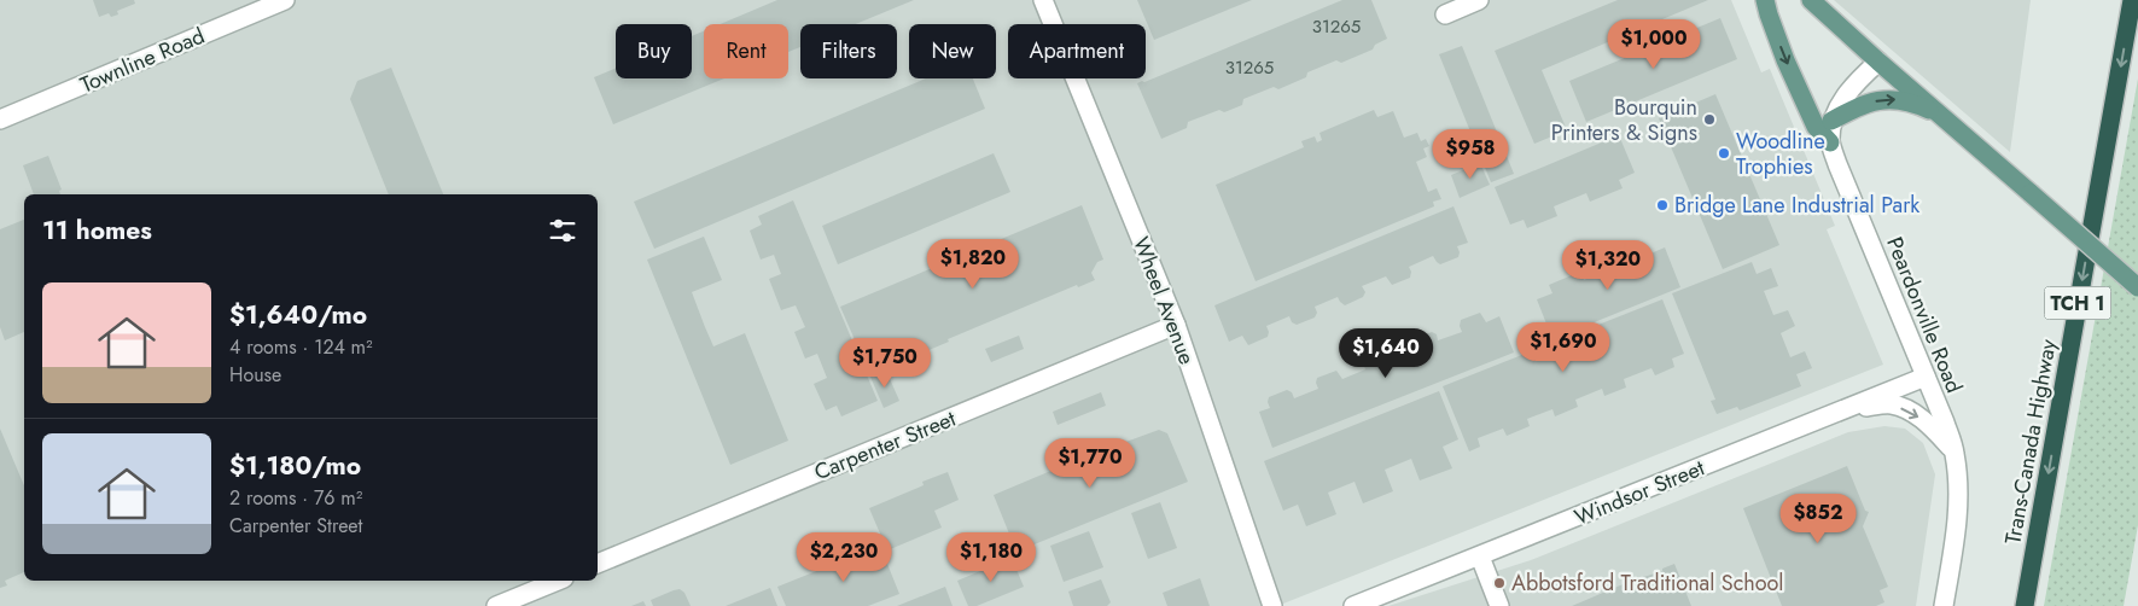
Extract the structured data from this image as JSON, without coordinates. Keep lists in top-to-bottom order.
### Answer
{
  "streets": {
    "highway": ["TCH 1", "Trans-Canada Highway"],
    "street": [
      "Townline Road",
      "Wheel Avenue",
      "Peardonville Road",
      "Carpenter Street",
      "Windsor Street"
    ]
  },
  "crossings": [
    ["Wheel Avenue", "Carpenter Street"],
    ["Peardonville Road", "Windsor Street"]
  ],
  "one_way": ["Trans-Canada Highway"],
  "places": [
    "Bourquin Printers & Signs",
    "Woodline Trophies",
    "Bridge Lane Industrial Park",
    "Abbotsford Traditional School"
  ],
  "house_numbers": ["31265", "31265"],
  "page": {
    "price": [
      "$1,000",
      "$958",
      "$1,820",
      "$1,320",
      "$1,690",
      "$1,640",
      "$1,750",
      "$1,770",
      "$852",
      "$2,230",
      "$1,180"
    ],
    "chip": [
      "Buy",
      "Rent",
      "Filters",
      "New",
      "Apartment"
    ],
    "heading": "11 homes",
    "list": [
      {
        "name": "$1,640/mo",
        "note": "4 rooms · 124 m² · House"
      },
      {
        "name": "$1,180/mo",
        "note": "2 rooms · 76 m² · Carpenter Street"
      }
    ]
  }
}
